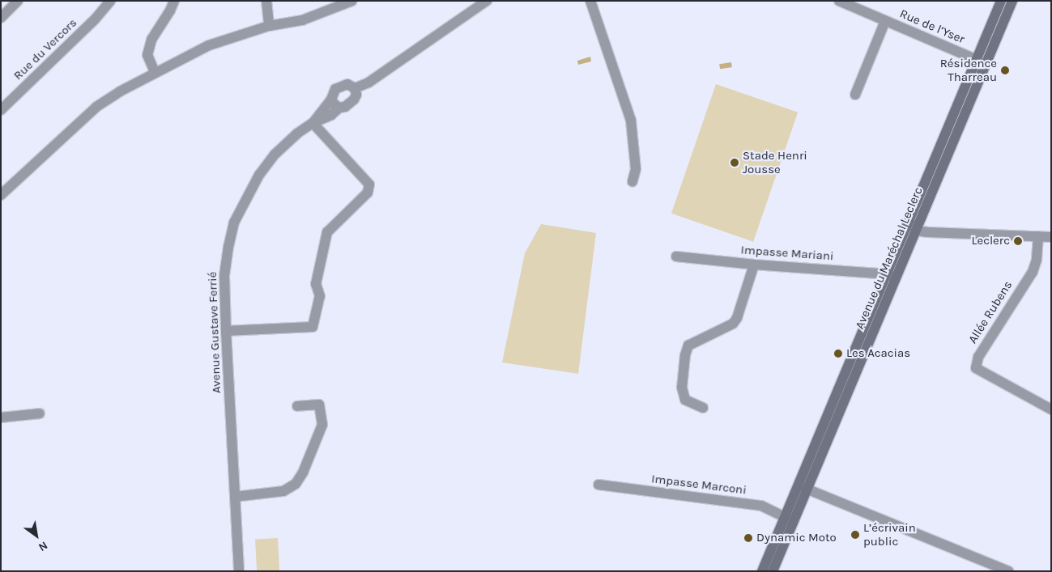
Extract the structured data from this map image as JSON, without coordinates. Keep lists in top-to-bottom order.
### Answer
{
  "streets": {
    "main road": ["Avenue du Maréchal Leclerc"],
    "street": [
      "Rue de l’Yser",
      "Rue du Vercors",
      "Impasse Mariani",
      "Allée Rubens",
      "Avenue Gustave Ferrié",
      "Impasse Marconi"
    ]
  },
  "crossings": [
    ["Rue de l’Yser", "Avenue du Maréchal Leclerc"],
    ["Impasse Mariani", "Avenue du Maréchal Leclerc"],
    ["Avenue du Maréchal Leclerc", "Impasse Marconi"]
  ],
  "places": [
    "Résidence Tharreau",
    "Stade Henri Jousse",
    "Leclerc",
    "Les Acacias",
    "L’écrivain public",
    "Dynamic Moto"
  ],
  "north": "bottom right"
}
